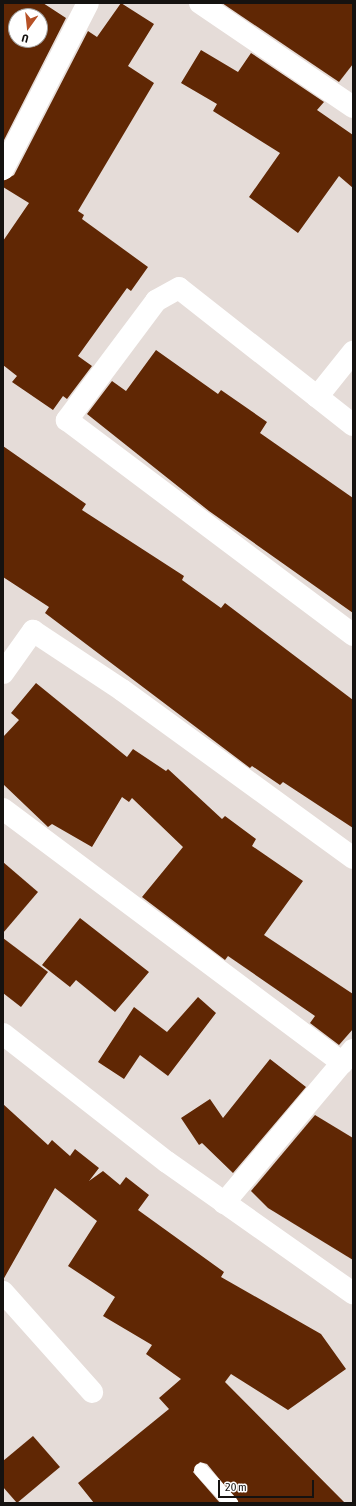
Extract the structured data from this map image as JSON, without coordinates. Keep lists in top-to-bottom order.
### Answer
{
  "scale_bar": "20 m",
  "north": "bottom"
}
